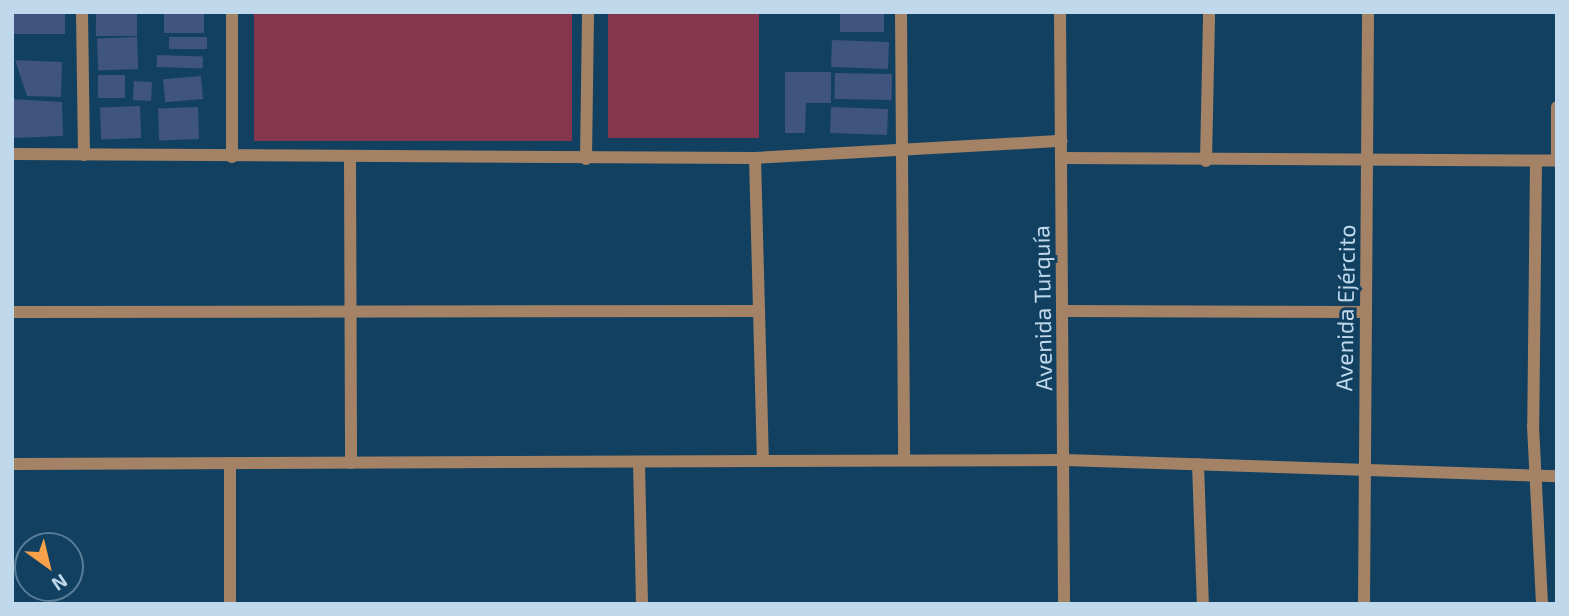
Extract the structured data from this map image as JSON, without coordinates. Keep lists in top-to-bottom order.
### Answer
{
  "streets": {
    "street": ["Avenida Turquía", "Avenida Ejército"]
  },
  "north": "bottom right"
}
